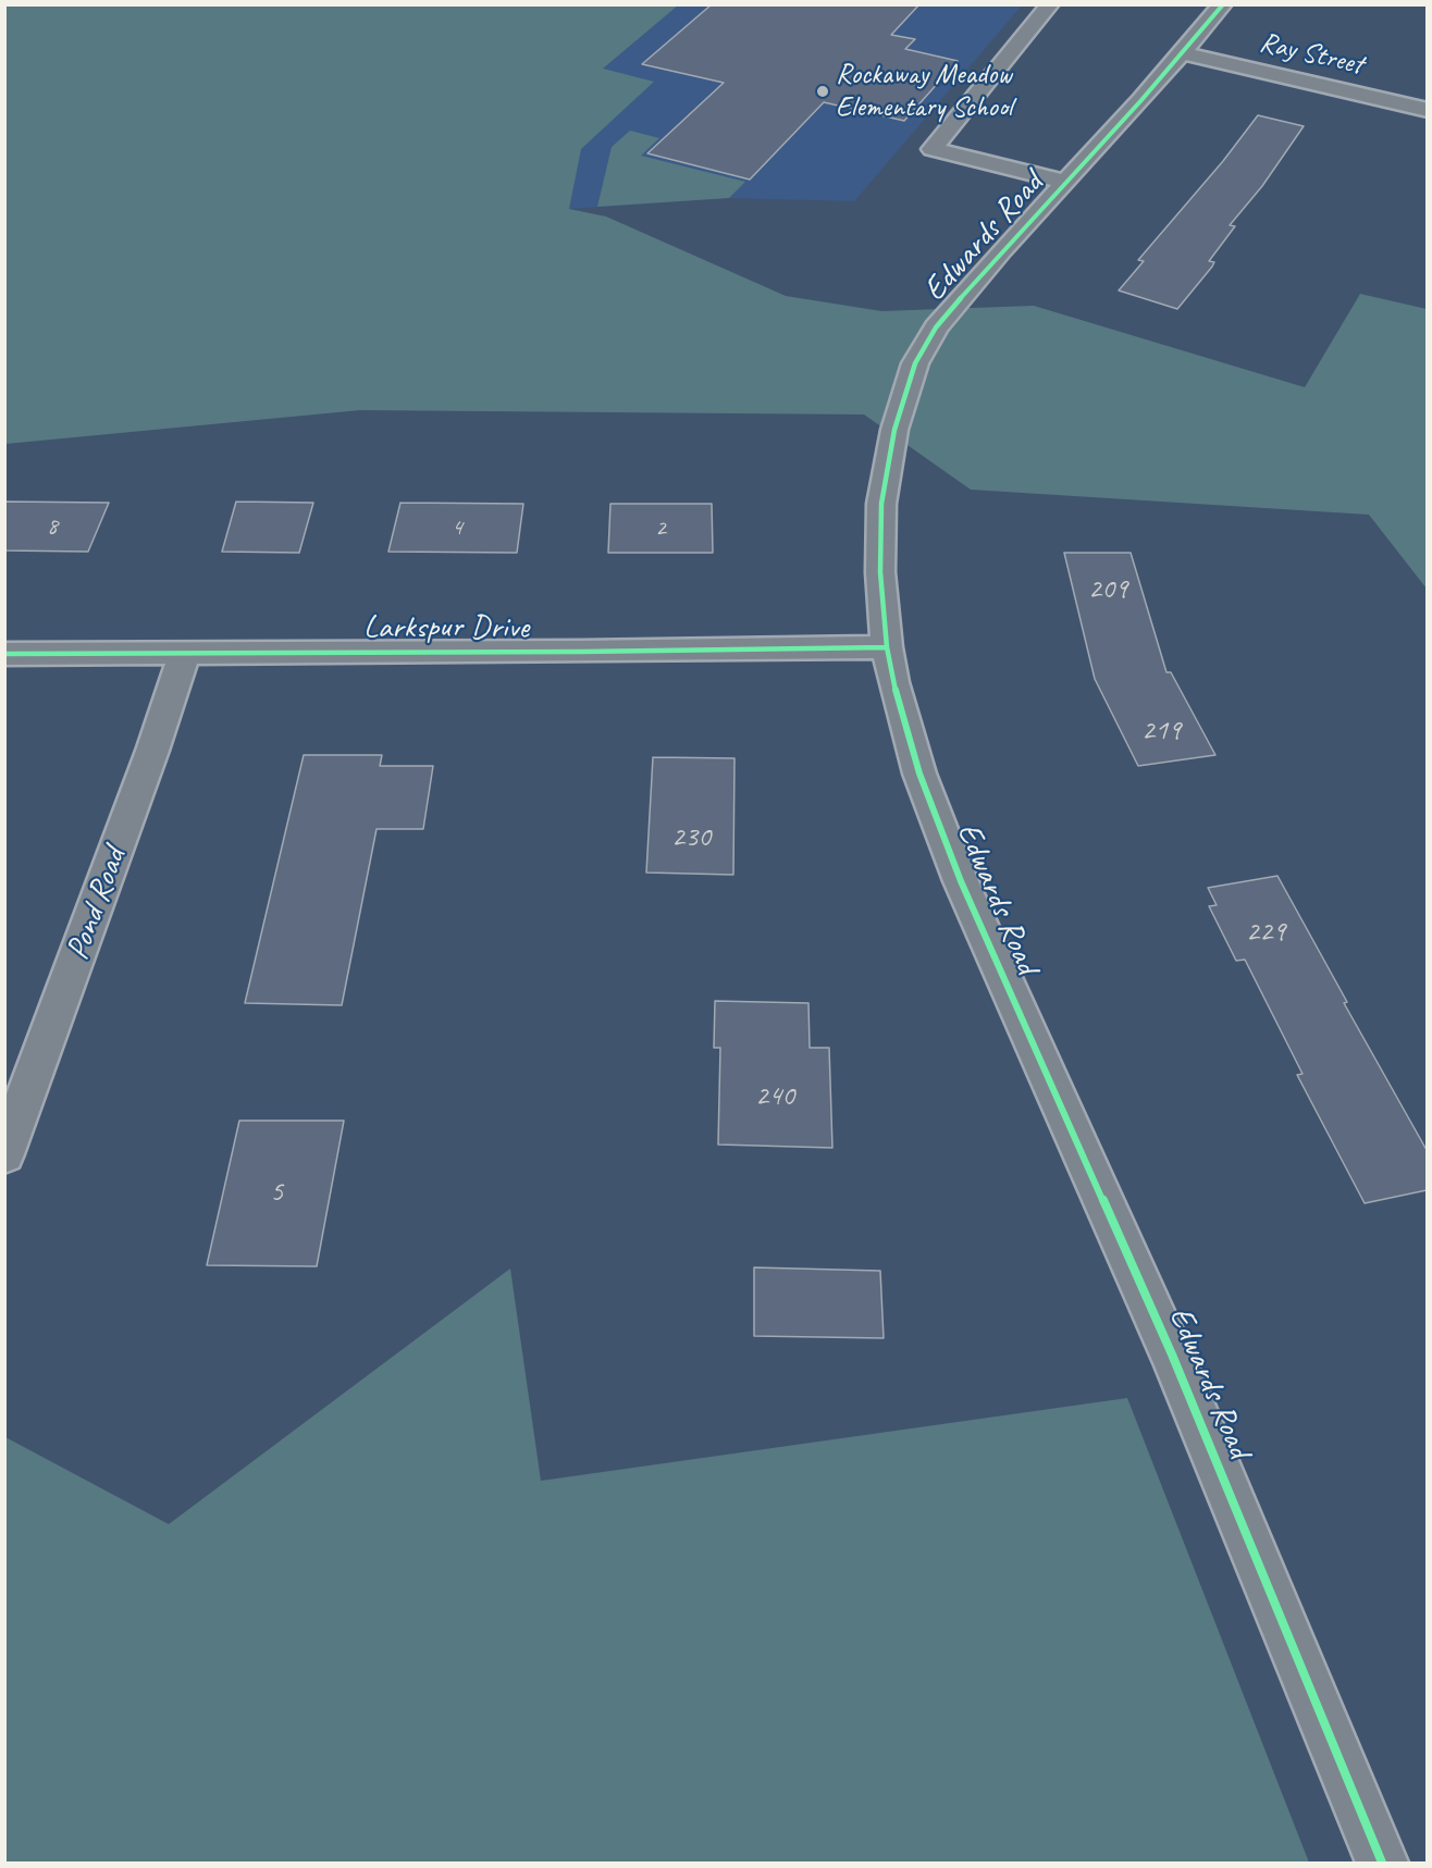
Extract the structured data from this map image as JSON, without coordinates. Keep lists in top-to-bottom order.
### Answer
{
  "streets": {
    "street": [
      "Ray Street",
      "Edwards Road",
      "Larkspur Drive",
      "Pond Road"
    ]
  },
  "crossings": [
    ["Ray Street", "Edwards Road"],
    ["Edwards Road", "Larkspur Drive"],
    ["Larkspur Drive", "Pond Road"]
  ],
  "places": ["Rockaway Meadow Elementary School"],
  "house_numbers": [
    "8",
    "4",
    "2",
    "209",
    "219",
    "230",
    "229",
    "240",
    "5"
  ]
}
